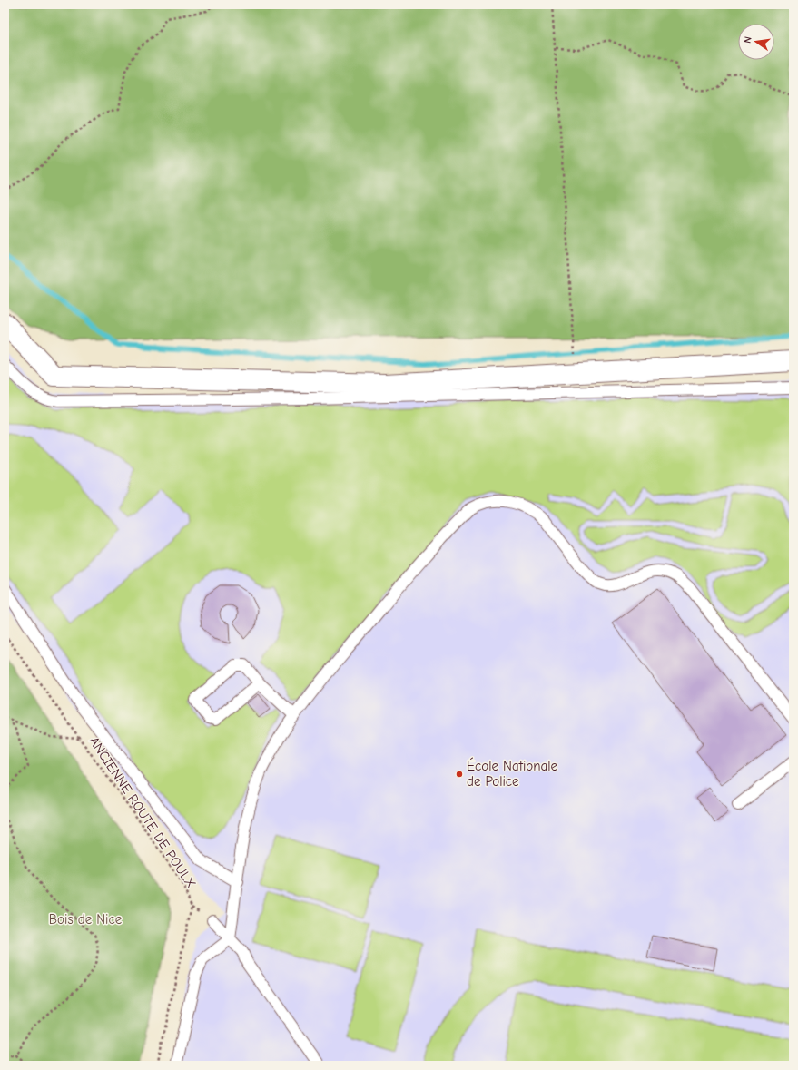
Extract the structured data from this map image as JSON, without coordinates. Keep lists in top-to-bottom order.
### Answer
{
  "streets": {
    "path": ["ANCIENNE ROUTE DE POULX"]
  },
  "parks": ["Bois de Nice"],
  "places": ["École Nationale de Police"],
  "north": "left"
}
